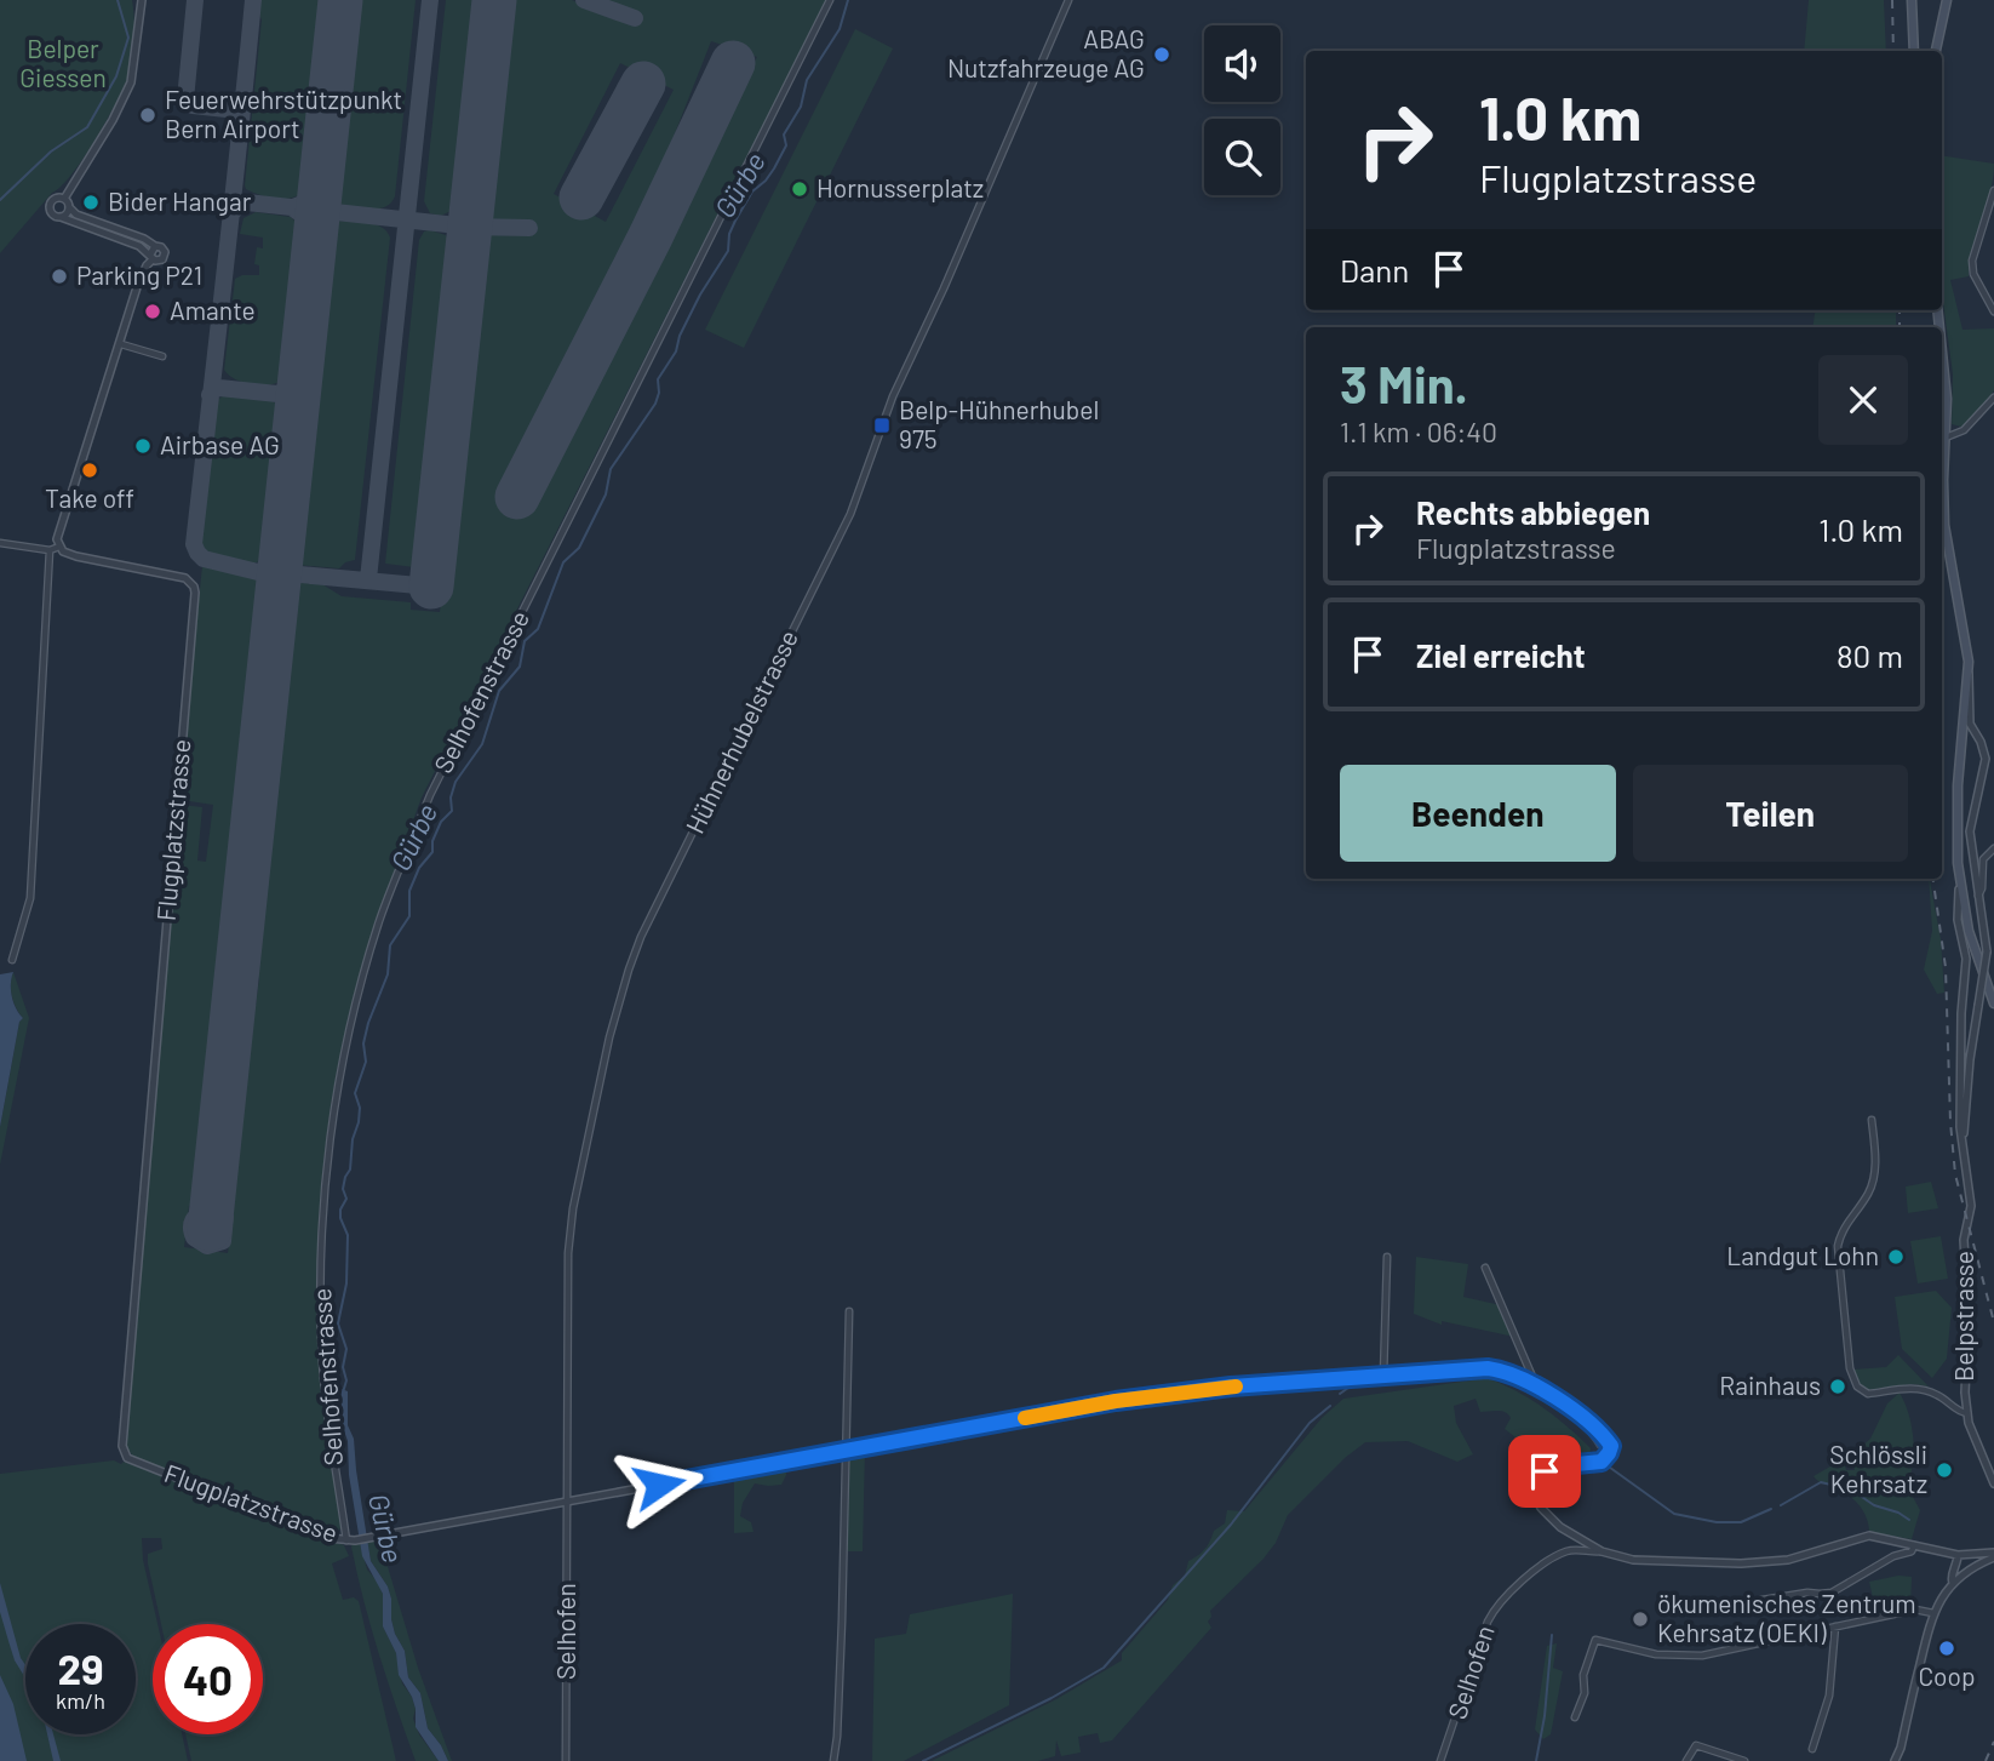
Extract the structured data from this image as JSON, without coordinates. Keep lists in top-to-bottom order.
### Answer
{
  "streets": {
    "street": [
      "Selhofenstrasse",
      "Hühnerhubelstrasse",
      "Flugplatzstrasse",
      "Belpstrasse",
      "Selhofen"
    ]
  },
  "crossings": [
    ["Selhofenstrasse", "Flugplatzstrasse"],
    ["Hühnerhubelstrasse", "Flugplatzstrasse"],
    ["Hühnerhubelstrasse", "Selhofen"],
    ["Flugplatzstrasse", "Selhofen"]
  ],
  "water": ["Gürbe"],
  "parks": ["Belper Giessen"],
  "places": {
    "other": [
      "ABAG Nutzfahrzeuge AG",
      "Feuerwehrstützpunkt Bern Airport",
      "Hornusserplatz",
      "Bider Hangar",
      "Parking P21",
      "Amante",
      "Airbase AG",
      "Take off",
      "Landgut Lohn",
      "Rainhaus",
      "Schlössli Kehrsatz",
      "ökumenisches Zentrum Kehrsatz (OEKI)",
      "Coop"
    ],
    "transit": ["Belp-Hühnerhubel 975"]
  },
  "page": {
    "turn": ["1.0 km", "Flugplatzstrasse"],
    "then": "Dann",
    "heading": ["3 Min.", "1.1 km · 06:40"],
    "list": [
      {
        "name": "Rechts abbiegen",
        "note": "Flugplatzstrasse",
        "value": "1.0 km"
      },
      {
        "name": "Ziel erreicht",
        "value": "80 m"
      }
    ],
    "buttons": ["Beenden", "Teilen"],
    "speed": "29 km/h",
    "limit": "40"
  }
}
